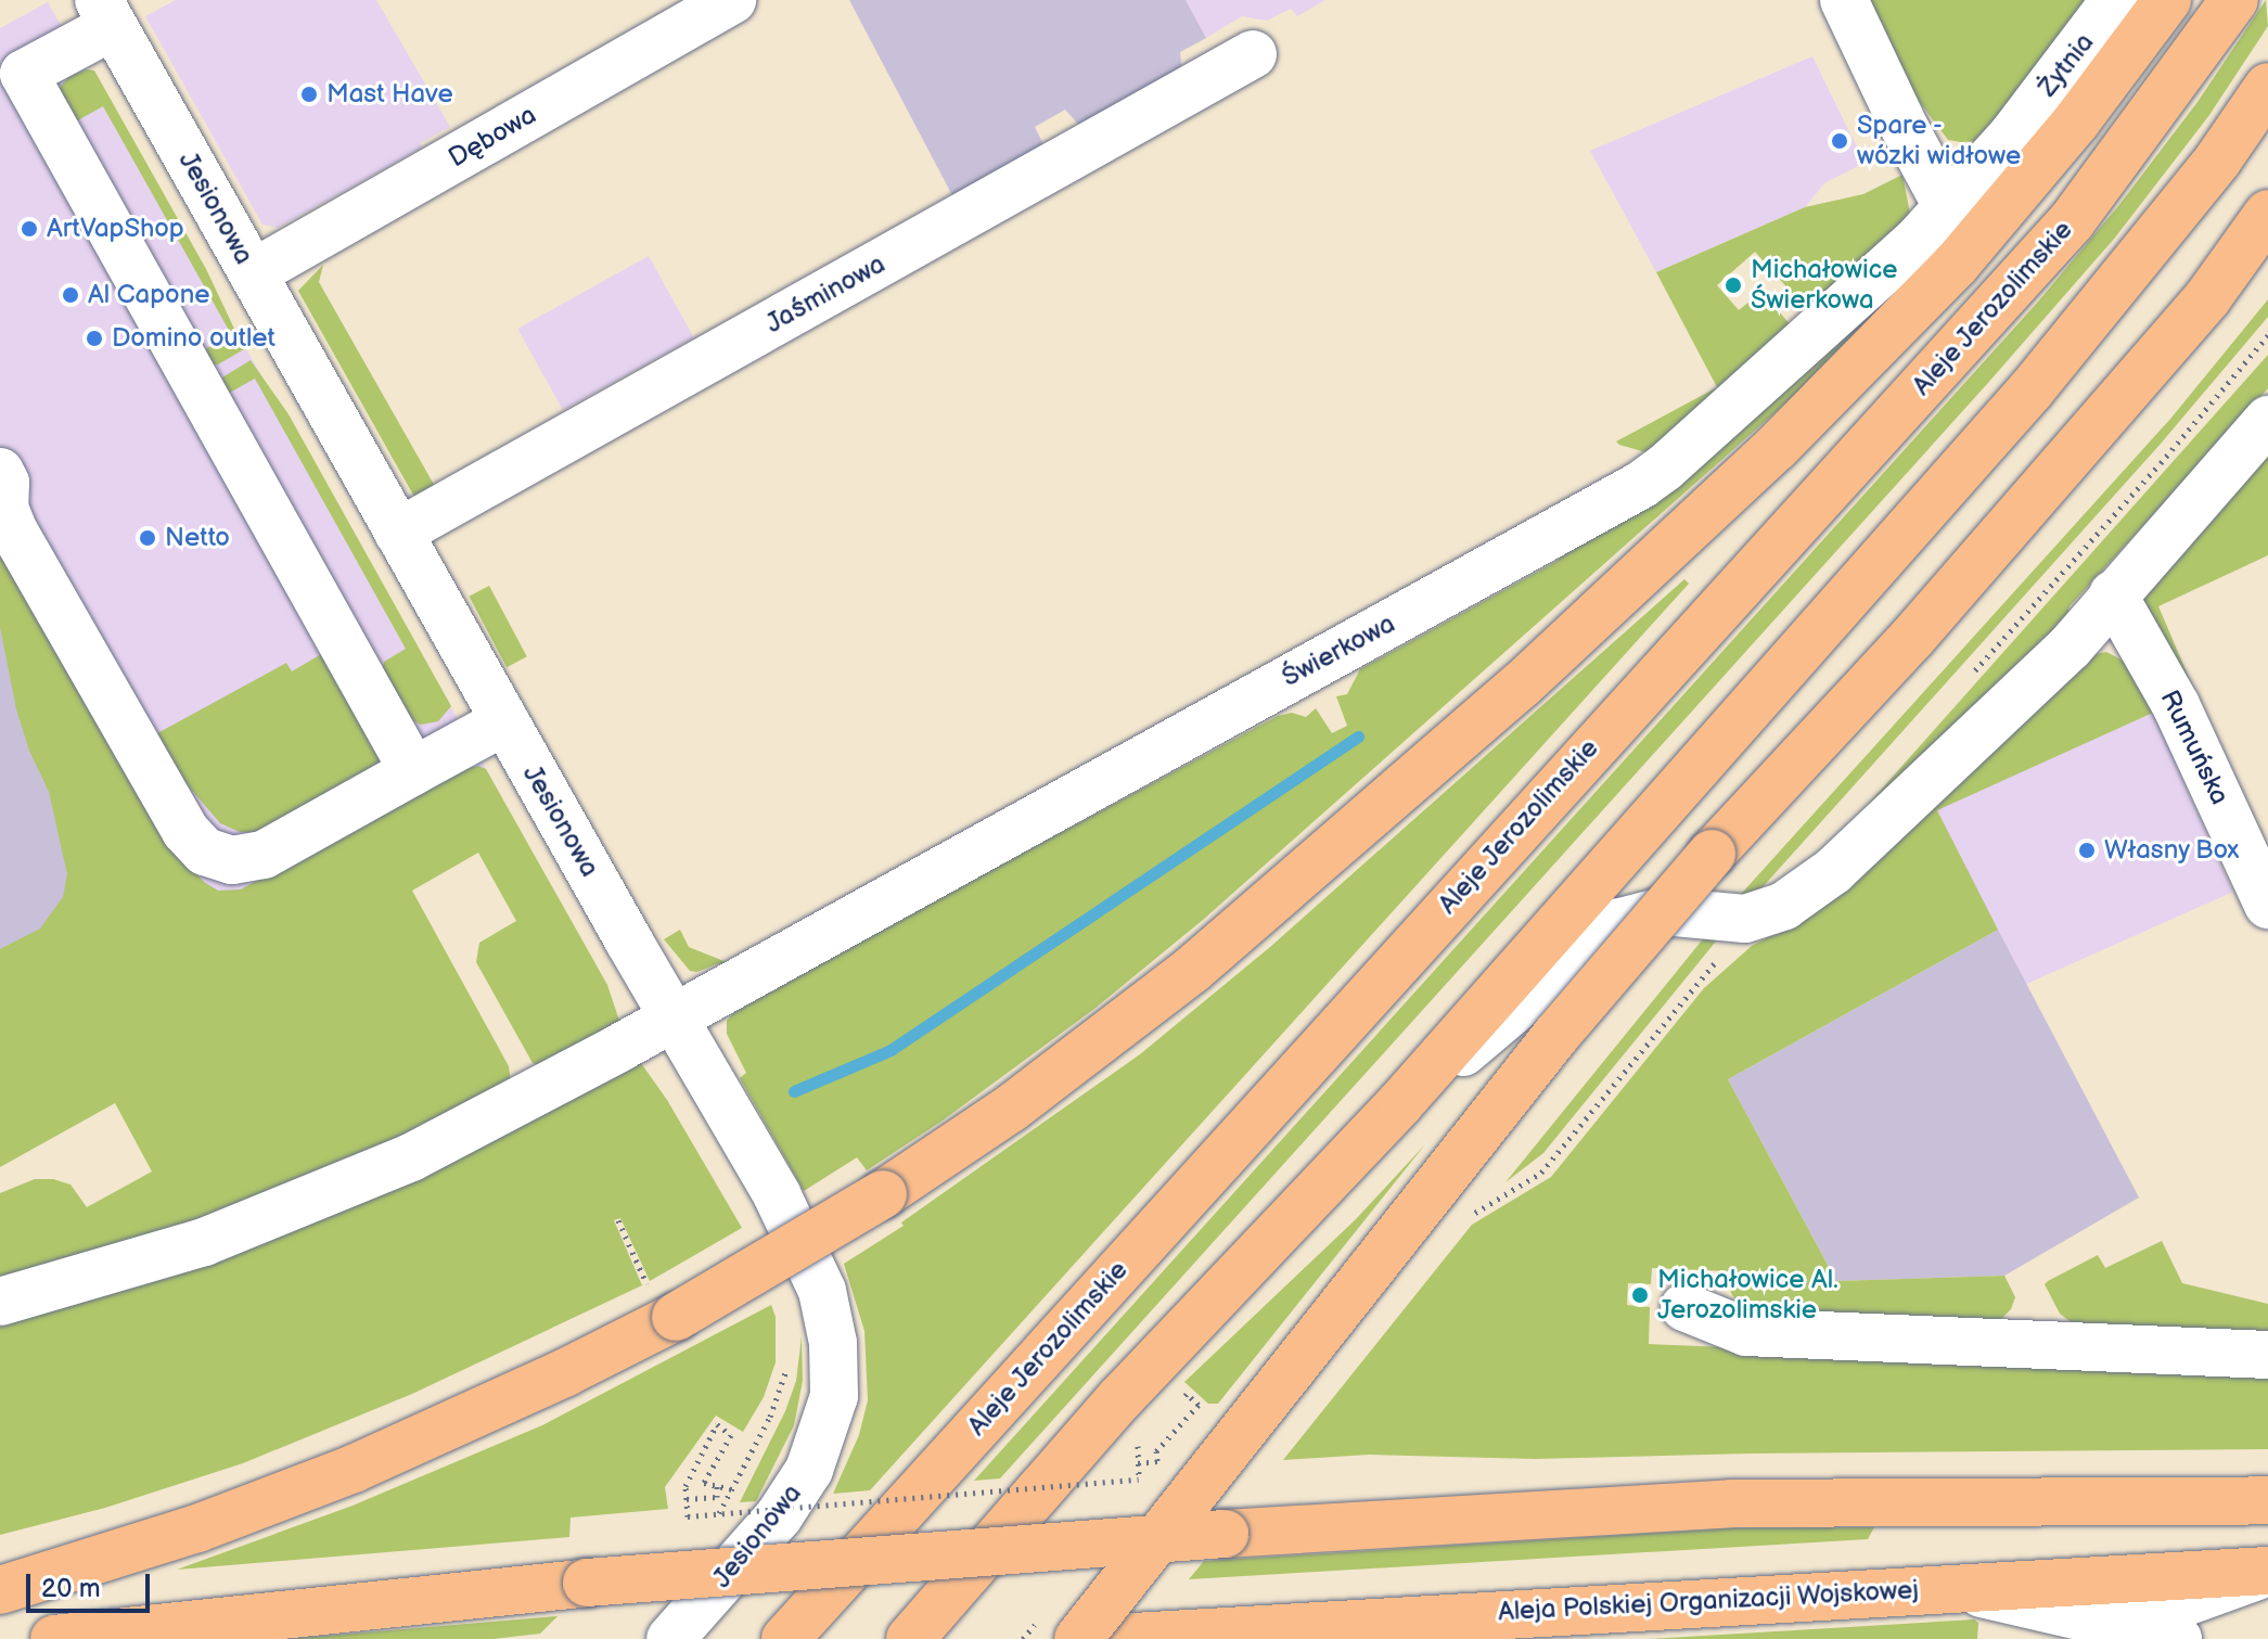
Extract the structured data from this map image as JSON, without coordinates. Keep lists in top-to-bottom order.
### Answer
{
  "streets": {
    "main road": ["Aleje Jerozolimskie", "Aleja Polskiej Organizacji Wojskowej"],
    "street": [
      "Żytnia",
      "Dębowa",
      "Jesionowa",
      "Jaśminowa",
      "Świerkowa",
      "Rumuńska"
    ]
  },
  "crossings": [
    ["Żytnia", "Świerkowa"],
    ["Dębowa", "Jesionowa"],
    ["Jesionowa", "Jaśminowa"],
    ["Jesionowa", "Świerkowa"]
  ],
  "places": [
    "Mast Have",
    "Spare - wózki widłowe",
    "ArtVapShop",
    "Michałowice Świerkowa",
    "Al Capone",
    "Domino outlet",
    "Netto",
    "Własny Box",
    "Michałowice Al. Jerozolimskie"
  ],
  "scale_bar": "20 m"
}
